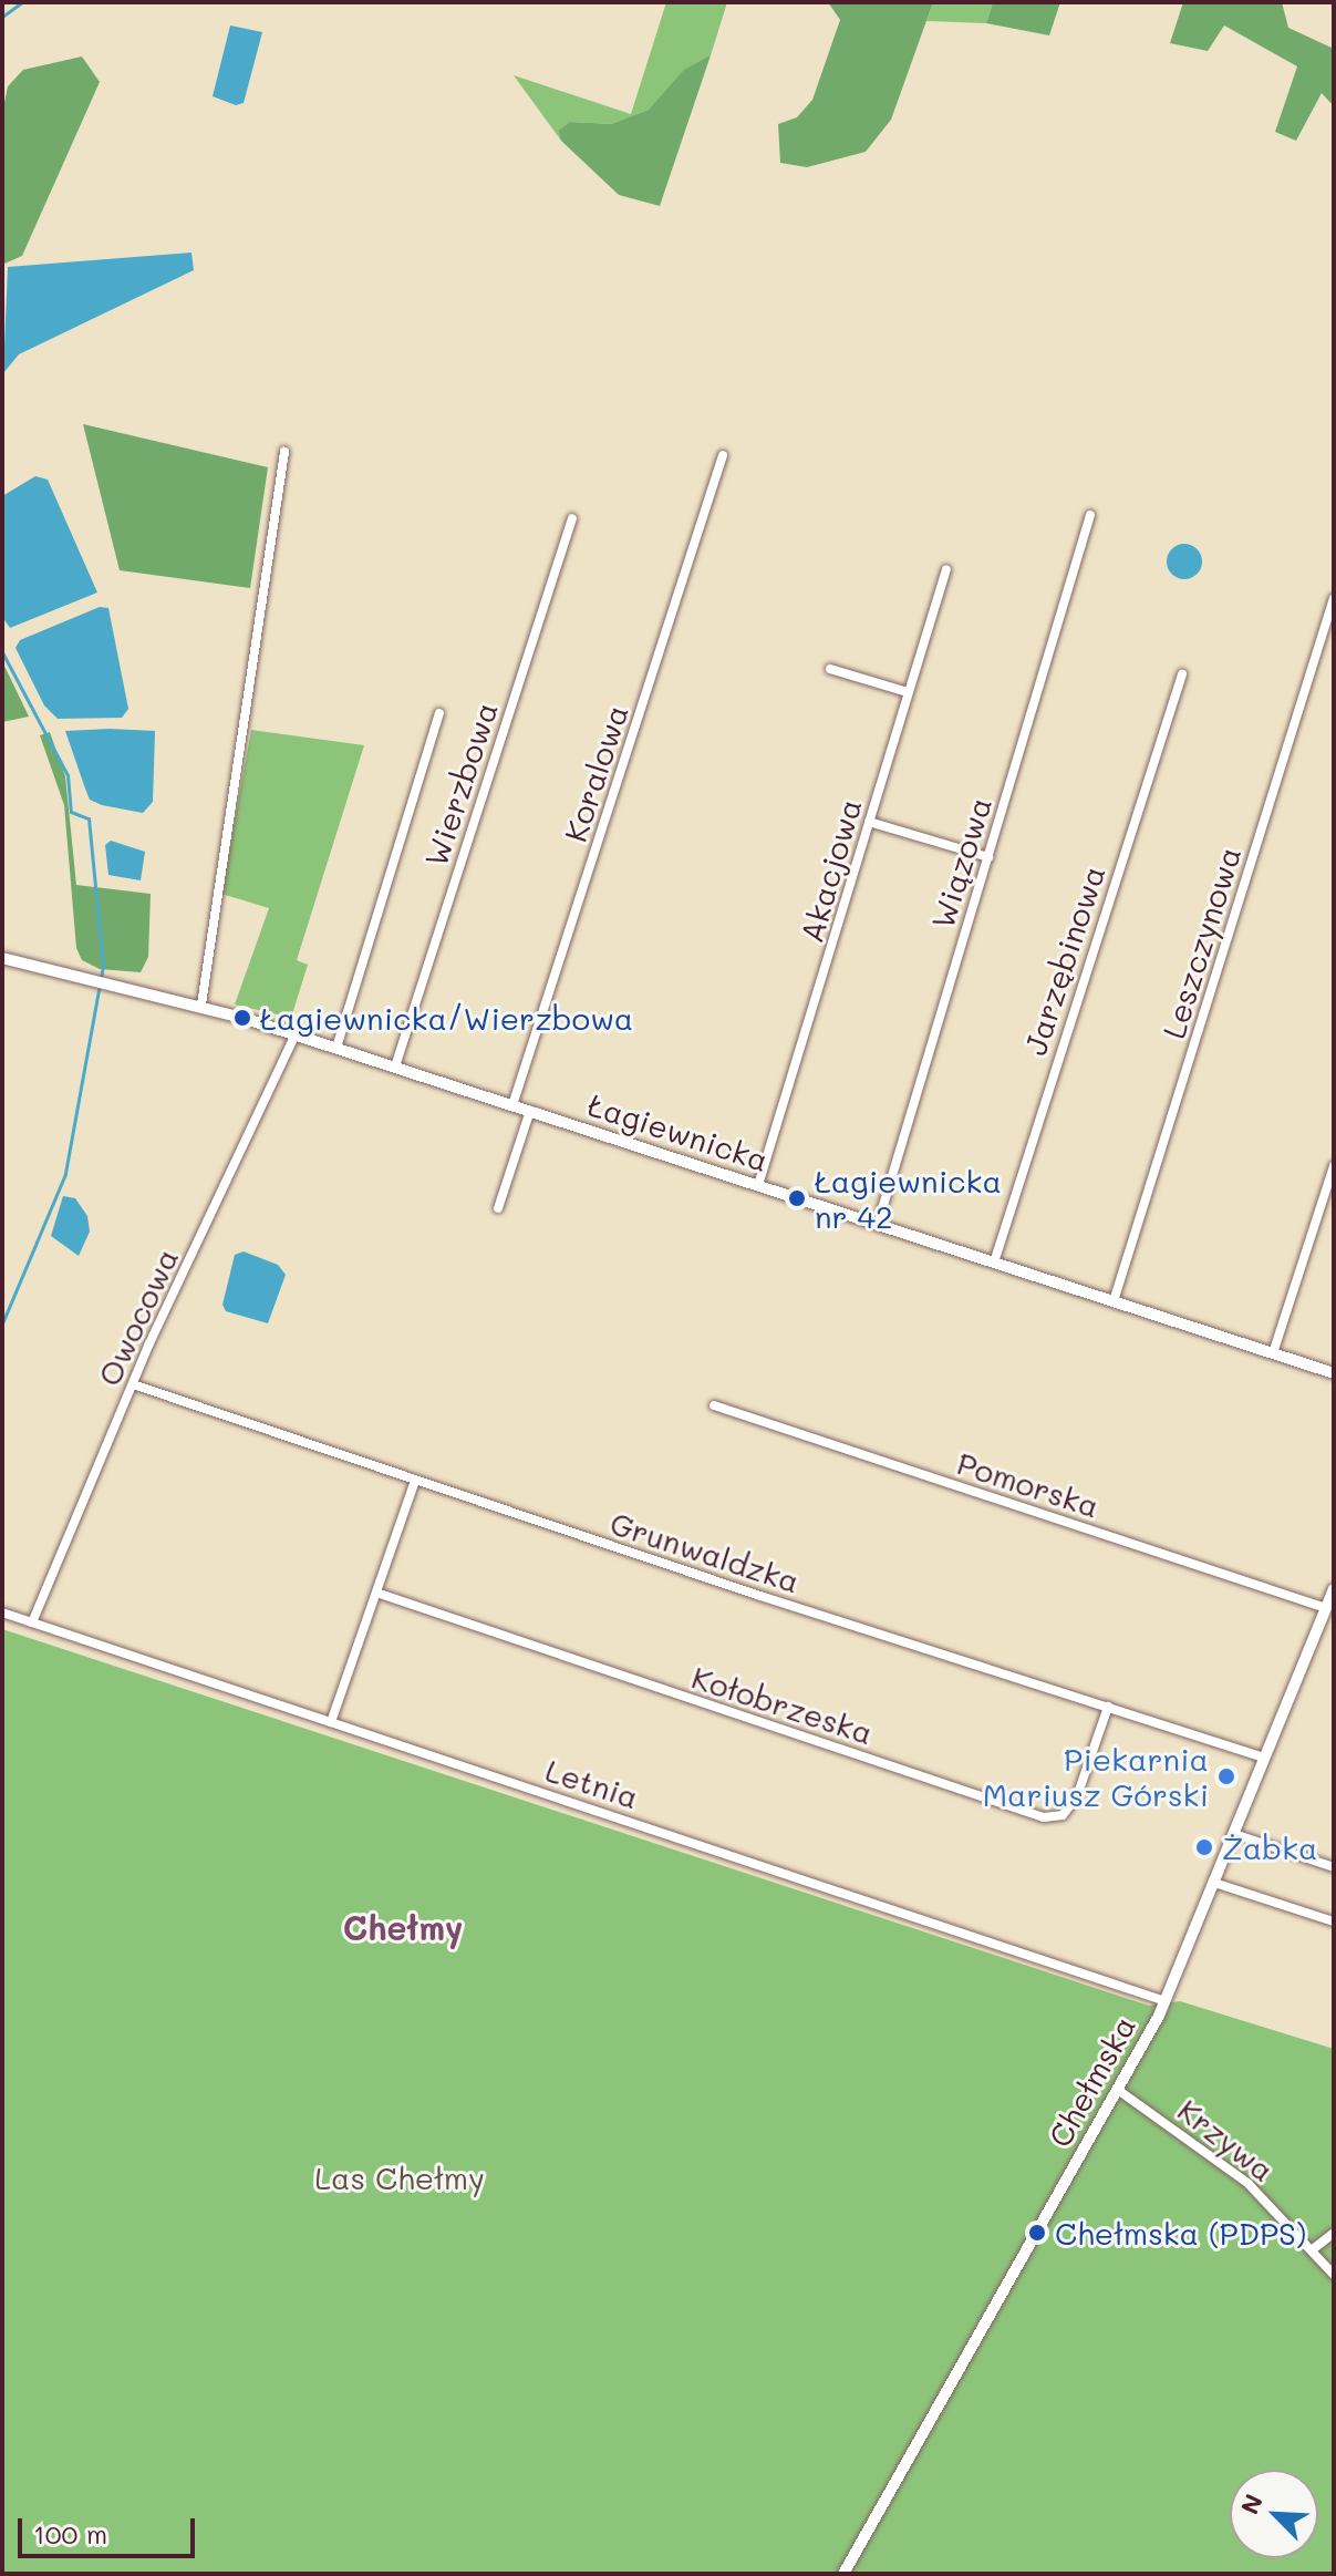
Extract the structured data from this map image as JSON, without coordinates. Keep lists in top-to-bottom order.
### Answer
{
  "streets": {
    "street": [
      "Koralowa",
      "Wierzbowa",
      "Wiązowa",
      "Akacjowa",
      "Leszczynowa",
      "Jarzębinowa",
      "Łagiewnicka",
      "Owocowa",
      "Pomorska",
      "Grunwaldzka",
      "Kołobrzeska",
      "Letnia",
      "Chełmska",
      "Krzywa"
    ]
  },
  "crossings": [
    ["Koralowa", "Łagiewnicka"],
    ["Wierzbowa", "Łagiewnicka"],
    ["Wiązowa", "Łagiewnicka"],
    ["Akacjowa", "Łagiewnicka"],
    ["Leszczynowa", "Łagiewnicka"],
    ["Jarzębinowa", "Łagiewnicka"],
    ["Łagiewnicka", "Owocowa"],
    ["Owocowa", "Grunwaldzka"],
    ["Owocowa", "Letnia"],
    ["Pomorska", "Chełmska"],
    ["Grunwaldzka", "Kołobrzeska"],
    ["Grunwaldzka", "Chełmska"],
    ["Letnia", "Chełmska"],
    ["Chełmska", "Krzywa"]
  ],
  "districts": ["Chełmy"],
  "parks": ["Las Chełmy"],
  "places": [
    "Łagiewnicka/Wierzbowa",
    "Łagiewnicka nr 42",
    "Piekarnia Mariusz Górski",
    "Żabka",
    "Chełmska (PDPS)"
  ],
  "scale_bar": "100 m",
  "north": "top left"
}
